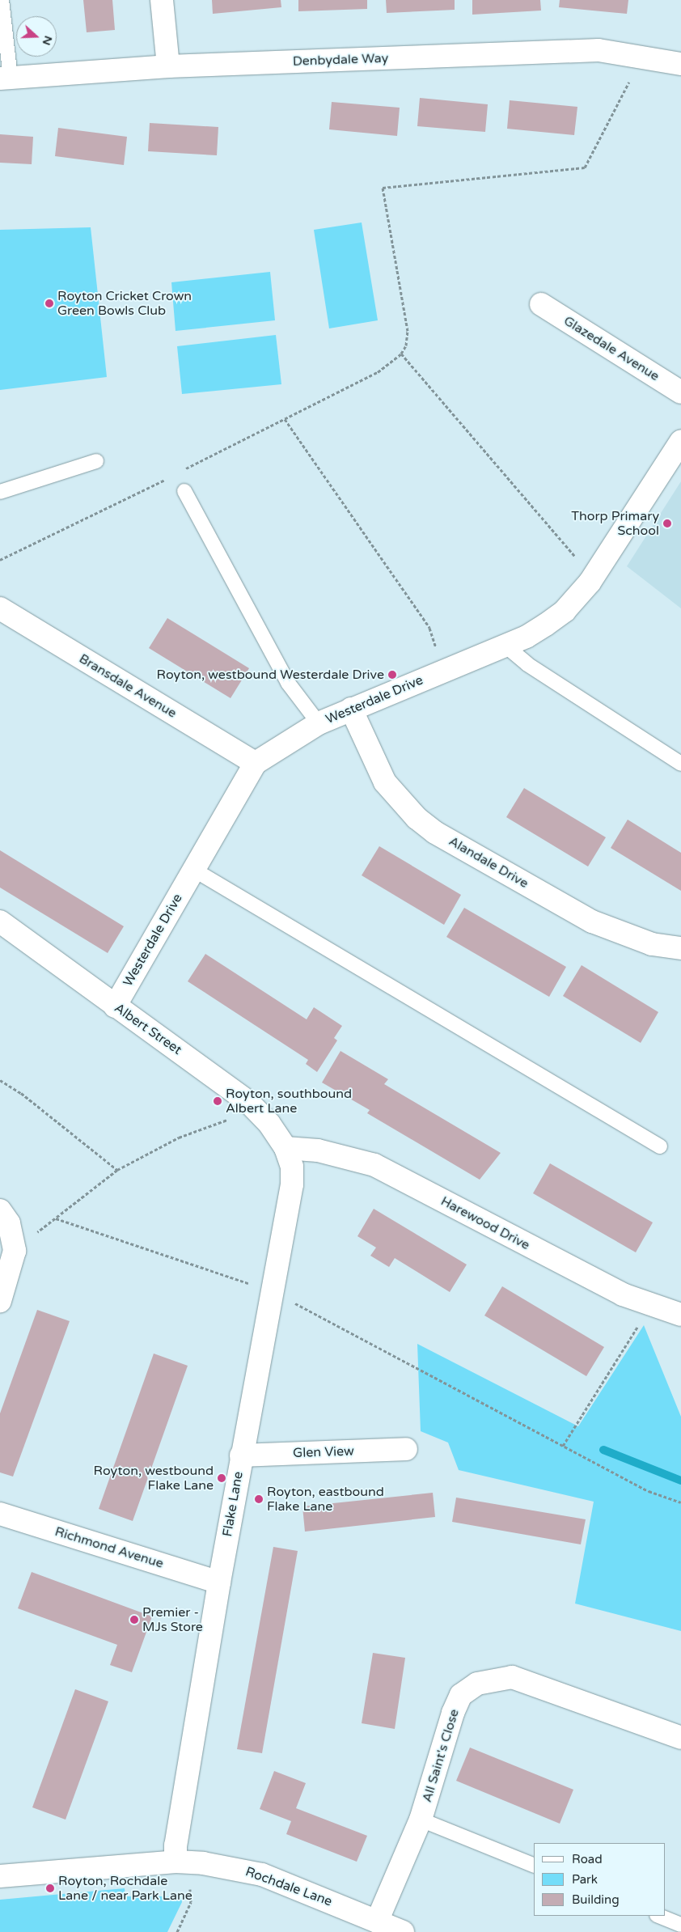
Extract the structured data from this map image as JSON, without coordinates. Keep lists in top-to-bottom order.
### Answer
{
  "streets": {
    "street": [
      "Denbydale Way",
      "Glazedale Avenue",
      "Bransdale Avenue",
      "Westerdale Drive",
      "Alandale Drive",
      "Albert Street",
      "Harewood Drive",
      "Glen View",
      "Flake Lane",
      "Richmond Avenue",
      "All Saint's Close",
      "Rochdale Lane"
    ]
  },
  "crossings": [
    ["Bransdale Avenue", "Westerdale Drive"],
    ["Westerdale Drive", "Alandale Drive"],
    ["Westerdale Drive", "Albert Street"],
    ["Albert Street", "Harewood Drive"],
    ["Albert Street", "Flake Lane"],
    ["Harewood Drive", "Flake Lane"],
    ["Glen View", "Flake Lane"],
    ["Flake Lane", "Richmond Avenue"],
    ["Flake Lane", "Rochdale Lane"],
    ["All Saint's Close", "Rochdale Lane"]
  ],
  "places": [
    "Royton Cricket Crown Green Bowls Club",
    "Thorp Primary School",
    "Royton, westbound Westerdale Drive",
    "Royton, southbound Albert Lane",
    "Royton, westbound Flake Lane",
    "Royton, eastbound Flake Lane",
    "Premier - MJs Store",
    "Royton, Rochdale Lane / near Park Lane"
  ],
  "legend": ["Road", "Park", "Building"],
  "north": "right"
}
